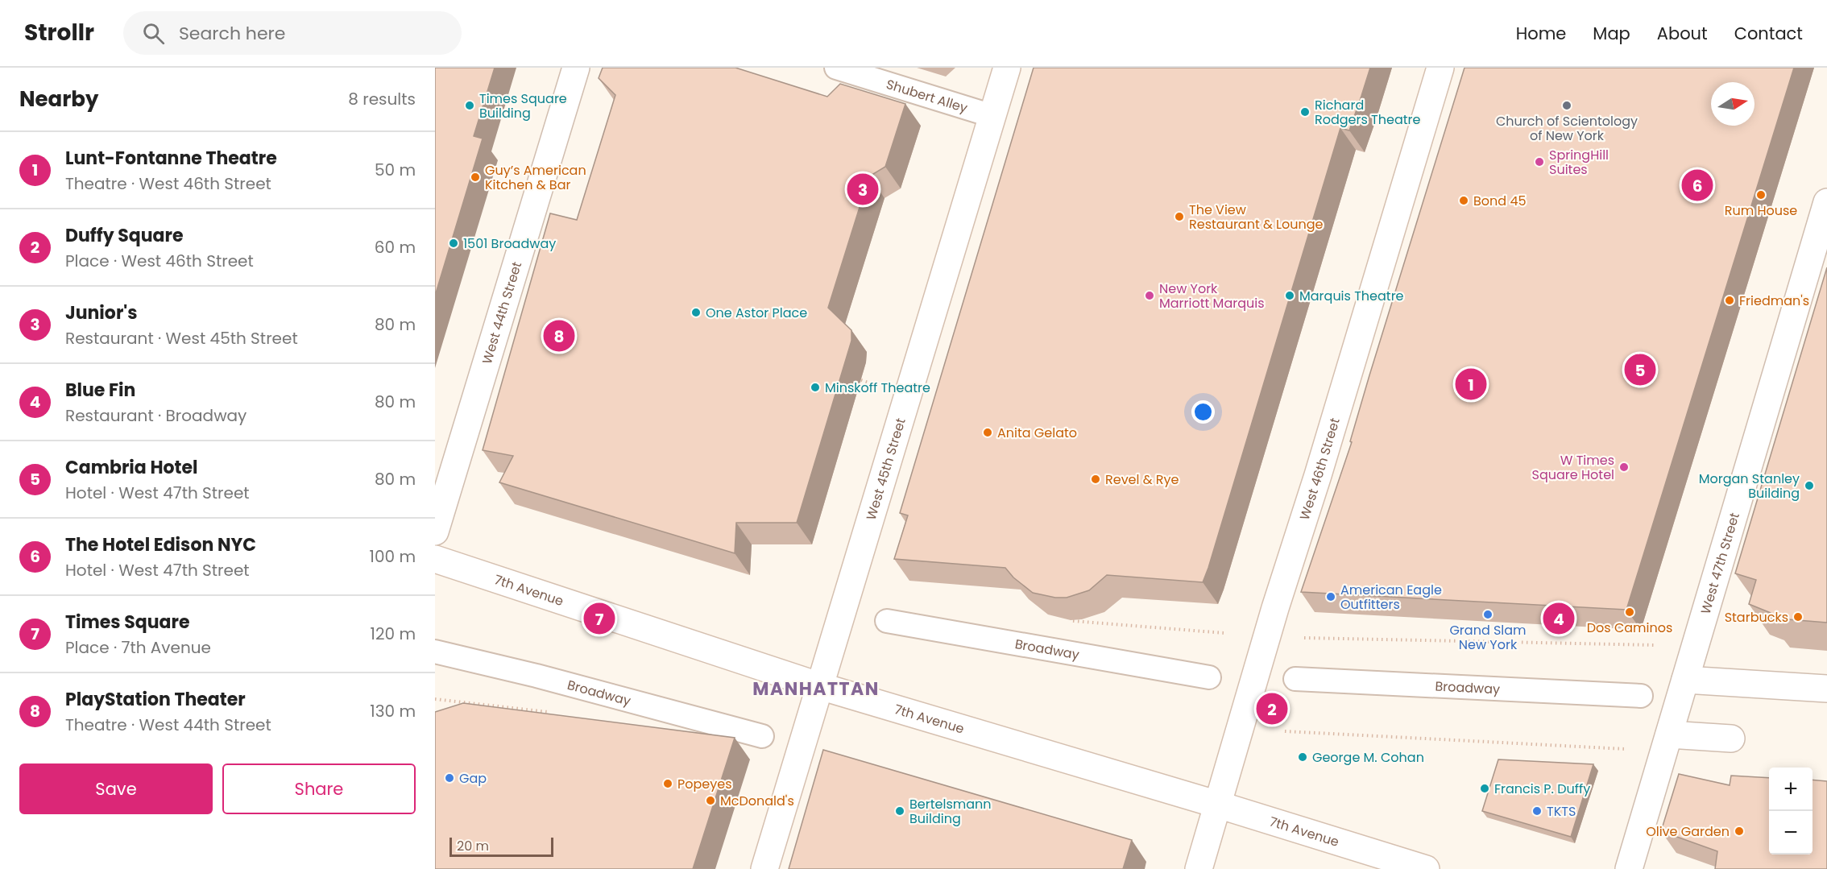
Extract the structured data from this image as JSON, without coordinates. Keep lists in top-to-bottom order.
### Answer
{
  "streets": {
    "main road": [
      "West 44th Street",
      "West 45th Street",
      "West 46th Street",
      "West 47th Street",
      "7th Avenue"
    ],
    "street": ["Shubert Alley", "Broadway"]
  },
  "crossings": [
    ["Shubert Alley", "West 45th Street"],
    ["West 45th Street", "7th Avenue"],
    ["West 46th Street", "7th Avenue"]
  ],
  "districts": ["MANHATTAN"],
  "places": [
    "Times Square Building",
    "Church of Scientology of New York",
    "Richard Rodgers Theatre",
    "SpringHill Suites",
    "Guy’s American Kitchen & Bar",
    "Rum House",
    "Bond 45",
    "The View Restaurant & Lounge",
    "1501 Broadway",
    "New York Marriott Marquis",
    "Marquis Theatre",
    "Friedman's",
    "One Astor Place",
    "Minskoff Theatre",
    "Anita Gelato",
    "W Times Square Hotel",
    "Revel & Rye",
    "Morgan Stanley Building",
    "American Eagle Outfitters",
    "Dos Caminos",
    "Grand Slam New York",
    "Starbucks",
    "George M. Cohan",
    "Gap",
    "Popeyes",
    "Francis P. Duffy",
    "McDonald's",
    "Bertelsmann Building",
    "TKTS",
    "Olive Garden"
  ],
  "scale_bar": "20 m",
  "north": "right",
  "page": {
    "header": "Strollr",
    "search": "Search here",
    "nav": [
      "Home",
      "Map",
      "About",
      "Contact"
    ],
    "heading": ["Nearby", "8 results"],
    "list": [
      {
        "mark": "1",
        "name": "Lunt-Fontanne Theatre",
        "note": "Theatre · West 46th Street",
        "value": "50 m"
      },
      {
        "mark": "2",
        "name": "Duffy Square",
        "note": "Place · West 46th Street",
        "value": "60 m"
      },
      {
        "mark": "3",
        "name": "Junior's",
        "note": "Restaurant · West 45th Street",
        "value": "80 m"
      },
      {
        "mark": "4",
        "name": "Blue Fin",
        "note": "Restaurant · Broadway",
        "value": "80 m"
      },
      {
        "mark": "5",
        "name": "Cambria Hotel",
        "note": "Hotel · West 47th Street",
        "value": "80 m"
      },
      {
        "mark": "6",
        "name": "The Hotel Edison NYC",
        "note": "Hotel · West 47th Street",
        "value": "100 m"
      },
      {
        "mark": "7",
        "name": "Times Square",
        "note": "Place · 7th Avenue",
        "value": "120 m"
      },
      {
        "mark": "8",
        "name": "PlayStation Theater",
        "note": "Theatre · West 44th Street",
        "value": "130 m"
      }
    ],
    "pins": [
      "6",
      "3",
      "8",
      "5",
      "1",
      "4",
      "7",
      "2"
    ],
    "buttons": ["Save", "Share"],
    "map_buttons": ["+", "−"],
    "scale": "20 m"
  }
}
